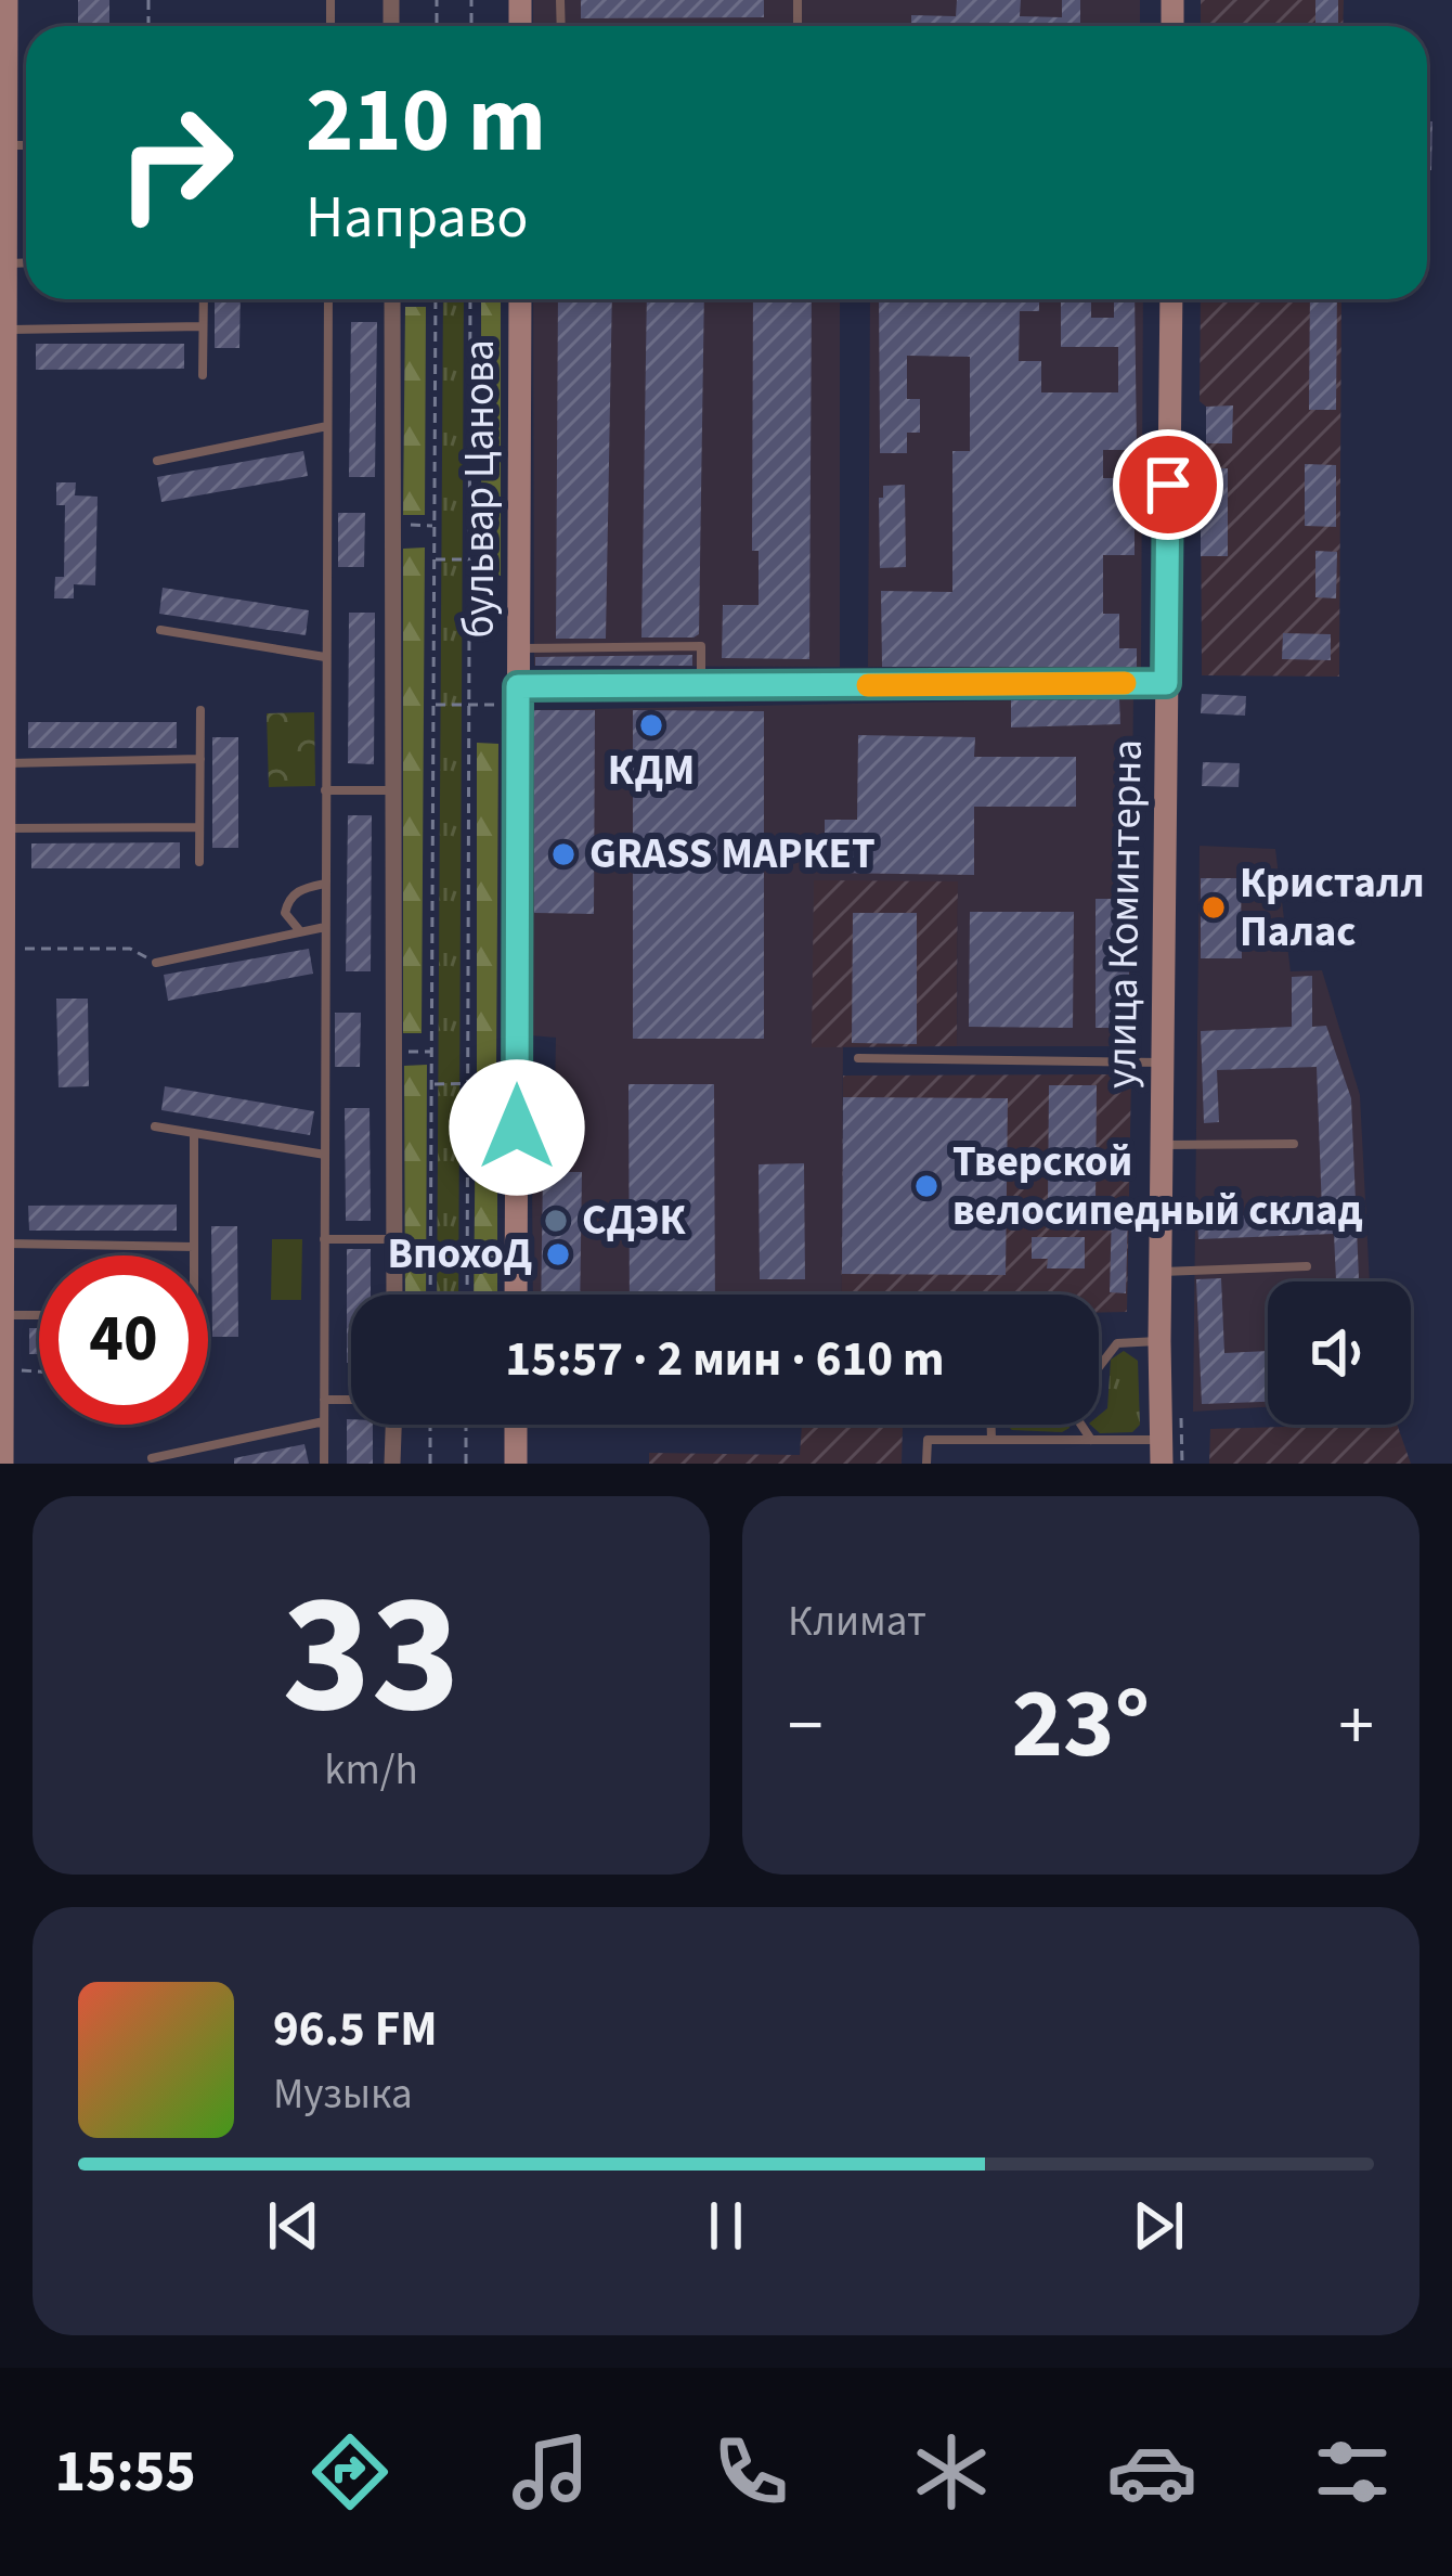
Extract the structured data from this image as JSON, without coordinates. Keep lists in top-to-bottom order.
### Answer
{
  "streets": {
    "street": ["бульвар Цанова", "улица Коминтерна"]
  },
  "places": [
    "КДМ",
    "GRASS МАРКЕТ",
    "Кристалл Палас",
    "Тверской велосипедный склад",
    "СДЭК",
    "ВпохоД"
  ],
  "page": {
    "turn": ["210 m", "Направо"],
    "limit": "40",
    "trip": "15:57 · 2 мин · 610 m",
    "tile": [
      ["33", "km/h"],
      "Климат"
    ],
    "heat": ["−", "23°", "+"],
    "song": ["96.5 FM", "Музыка"],
    "tabs": "15:55"
  }
}
